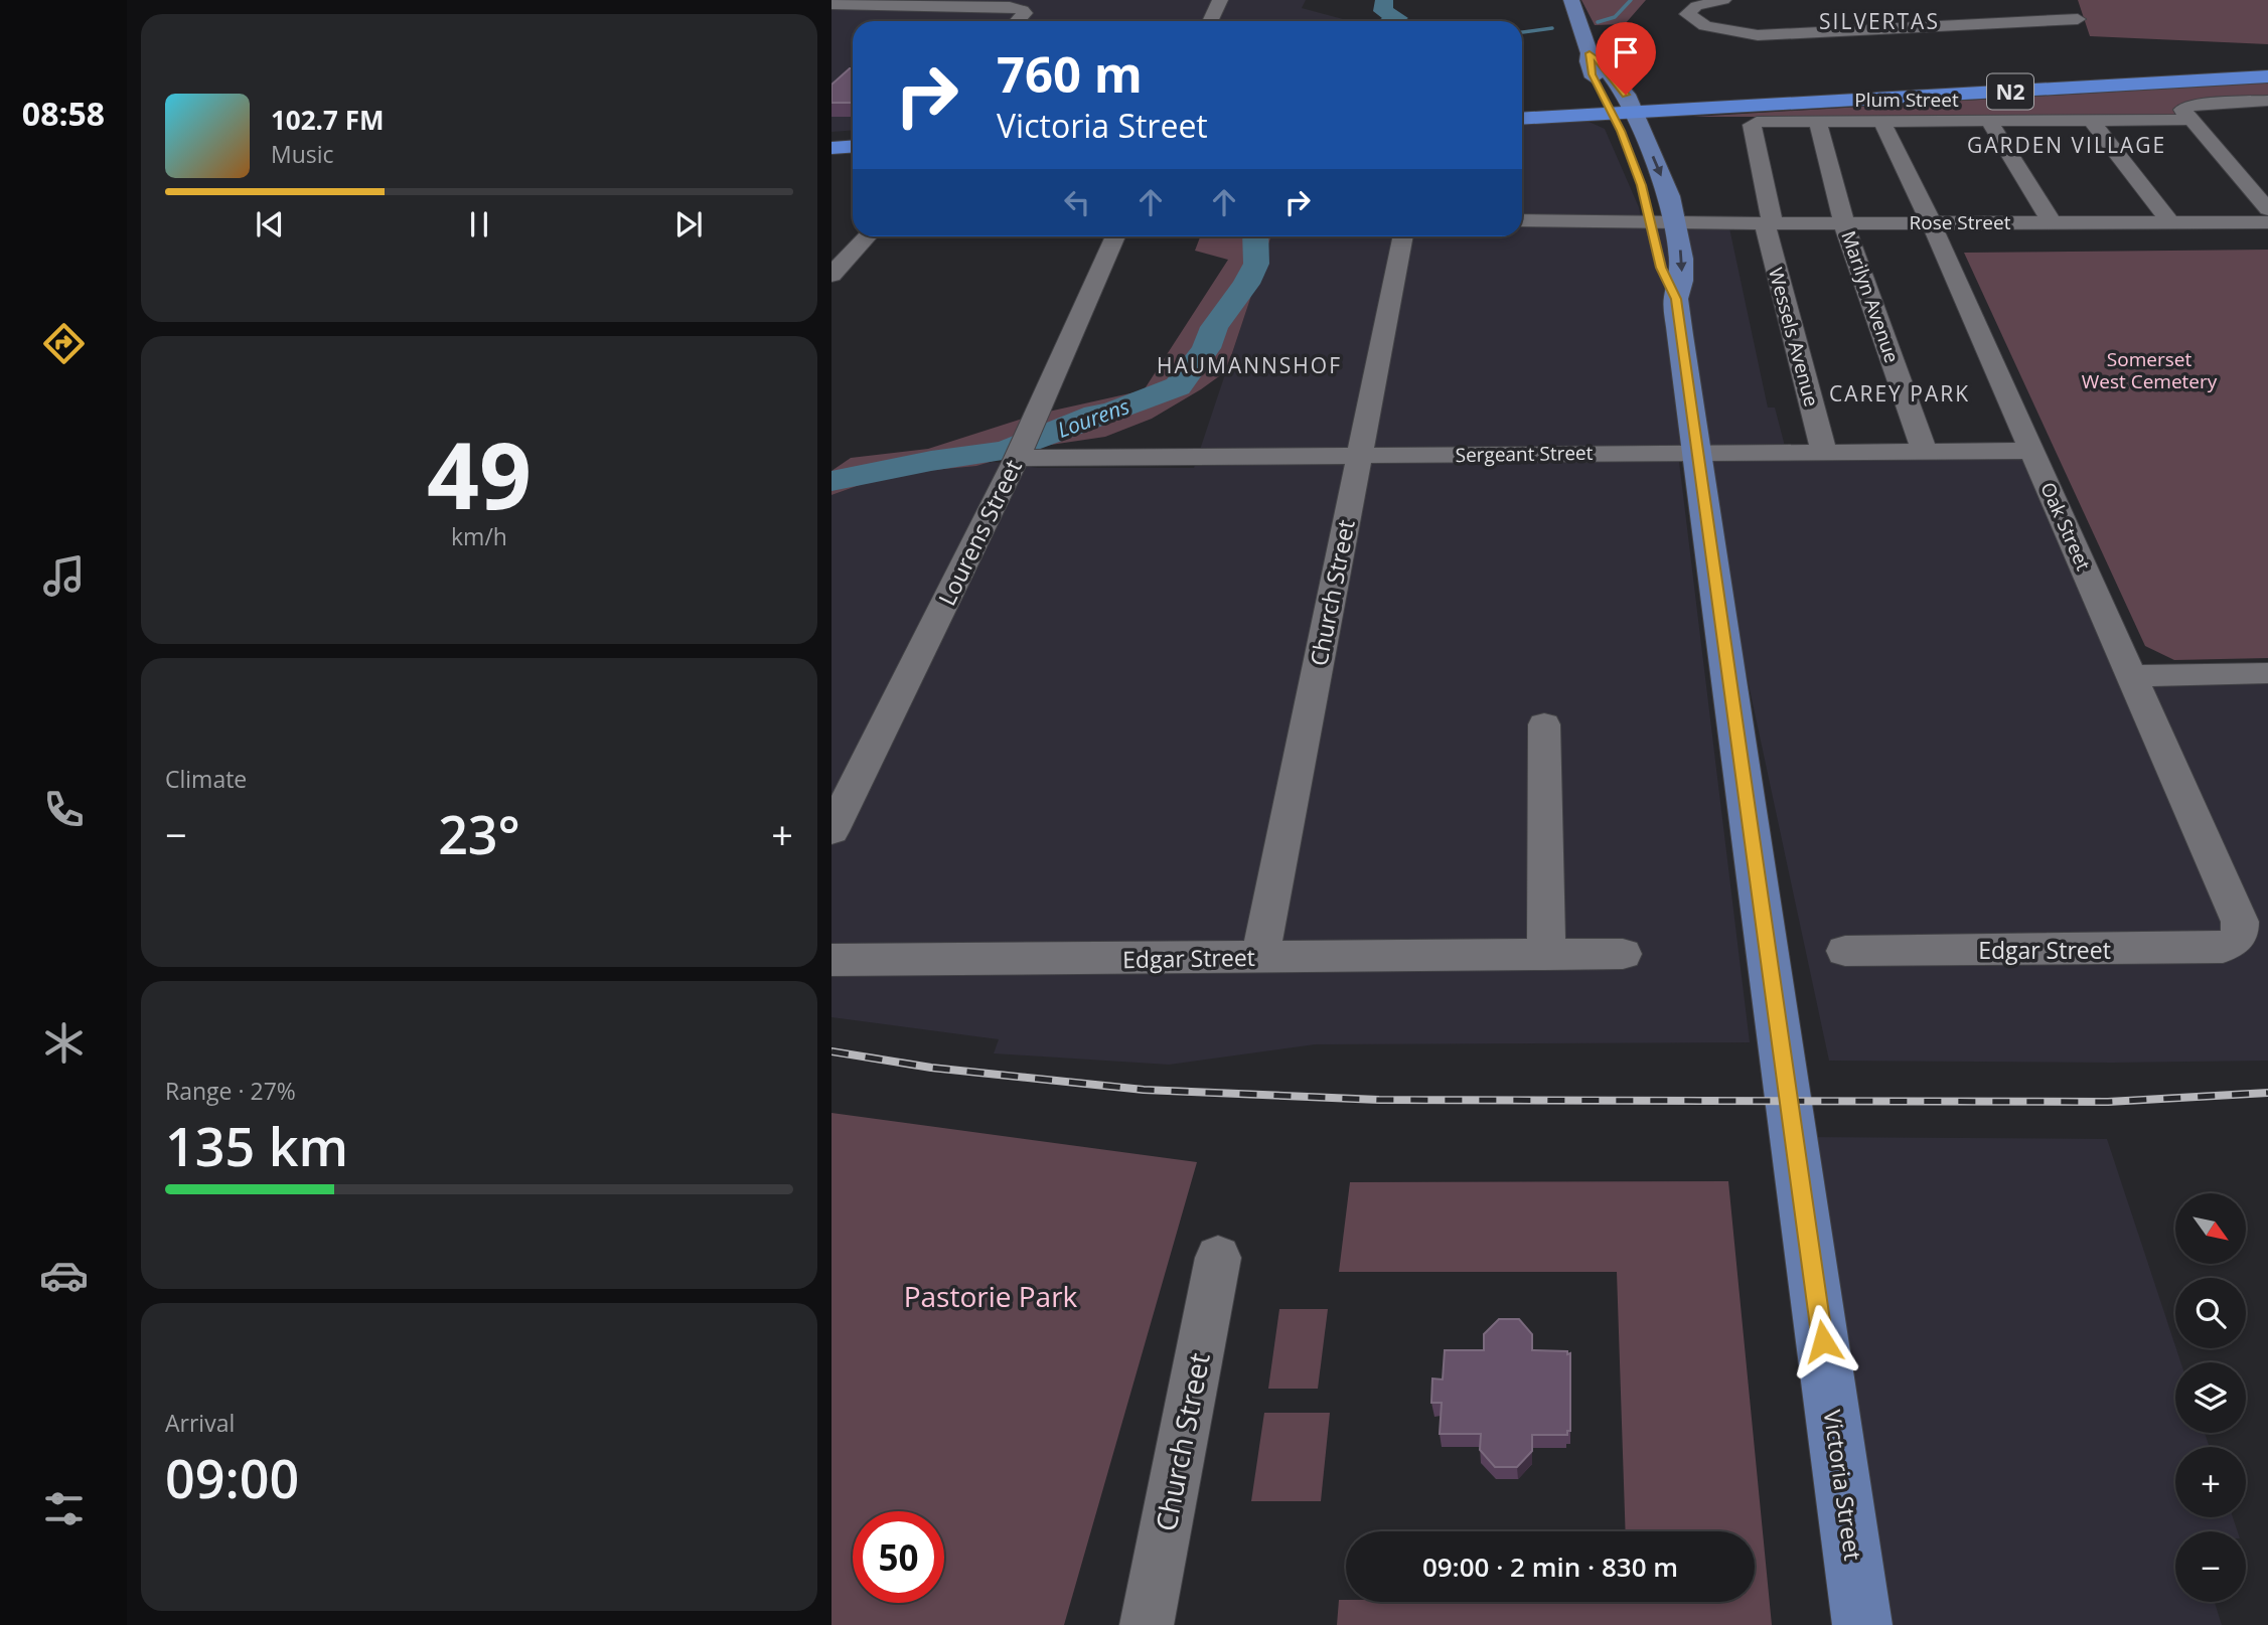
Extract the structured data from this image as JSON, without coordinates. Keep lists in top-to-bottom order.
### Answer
{
  "streets": {
    "highway": ["N2"],
    "main road": ["Victoria Street"],
    "street": [
      "Plum Street",
      "Rose Street",
      "Marilyn Avenue",
      "Wessels Avenue",
      "Sergeant Street",
      "Oak Street",
      "Lourens Street",
      "Church Street",
      "Edgar Street"
    ]
  },
  "crossings": [
    ["N2", "Victoria Street"],
    ["Plum Street", "Marilyn Avenue"],
    ["Plum Street", "Wessels Avenue"],
    ["Plum Street", "Oak Street"],
    ["Rose Street", "Marilyn Avenue"],
    ["Rose Street", "Wessels Avenue"],
    ["Rose Street", "Oak Street"],
    ["Rose Street", "Victoria Street"],
    ["Marilyn Avenue", "Sergeant Street"],
    ["Wessels Avenue", "Sergeant Street"],
    ["Sergeant Street", "Oak Street"],
    ["Sergeant Street", "Lourens Street"],
    ["Sergeant Street", "Church Street"],
    ["Sergeant Street", "Victoria Street"],
    ["Oak Street", "Edgar Street"],
    ["Church Street", "Edgar Street"]
  ],
  "districts": [
    "SILVERTAS",
    "GARDEN VILLAGE",
    "HAUMANNSHOF",
    "CAREY PARK"
  ],
  "water": ["Lourens"],
  "parks": ["Somerset West Cemetery", "Pastorie Park"],
  "north": "bottom right",
  "page": {
    "tabs": "08:58",
    "turn": ["760 m", "Victoria Street"],
    "song": ["102.7 FM", "Music"],
    "tile": [
      ["49", "km/h"],
      "Climate",
      ["Range · 27%", "135 km"],
      ["Arrival", "09:00"]
    ],
    "heat": ["−", "23°", "+"],
    "map_buttons": ["+", "−"],
    "limit": "50",
    "trip": "09:00 · 2 min · 830 m"
  }
}
